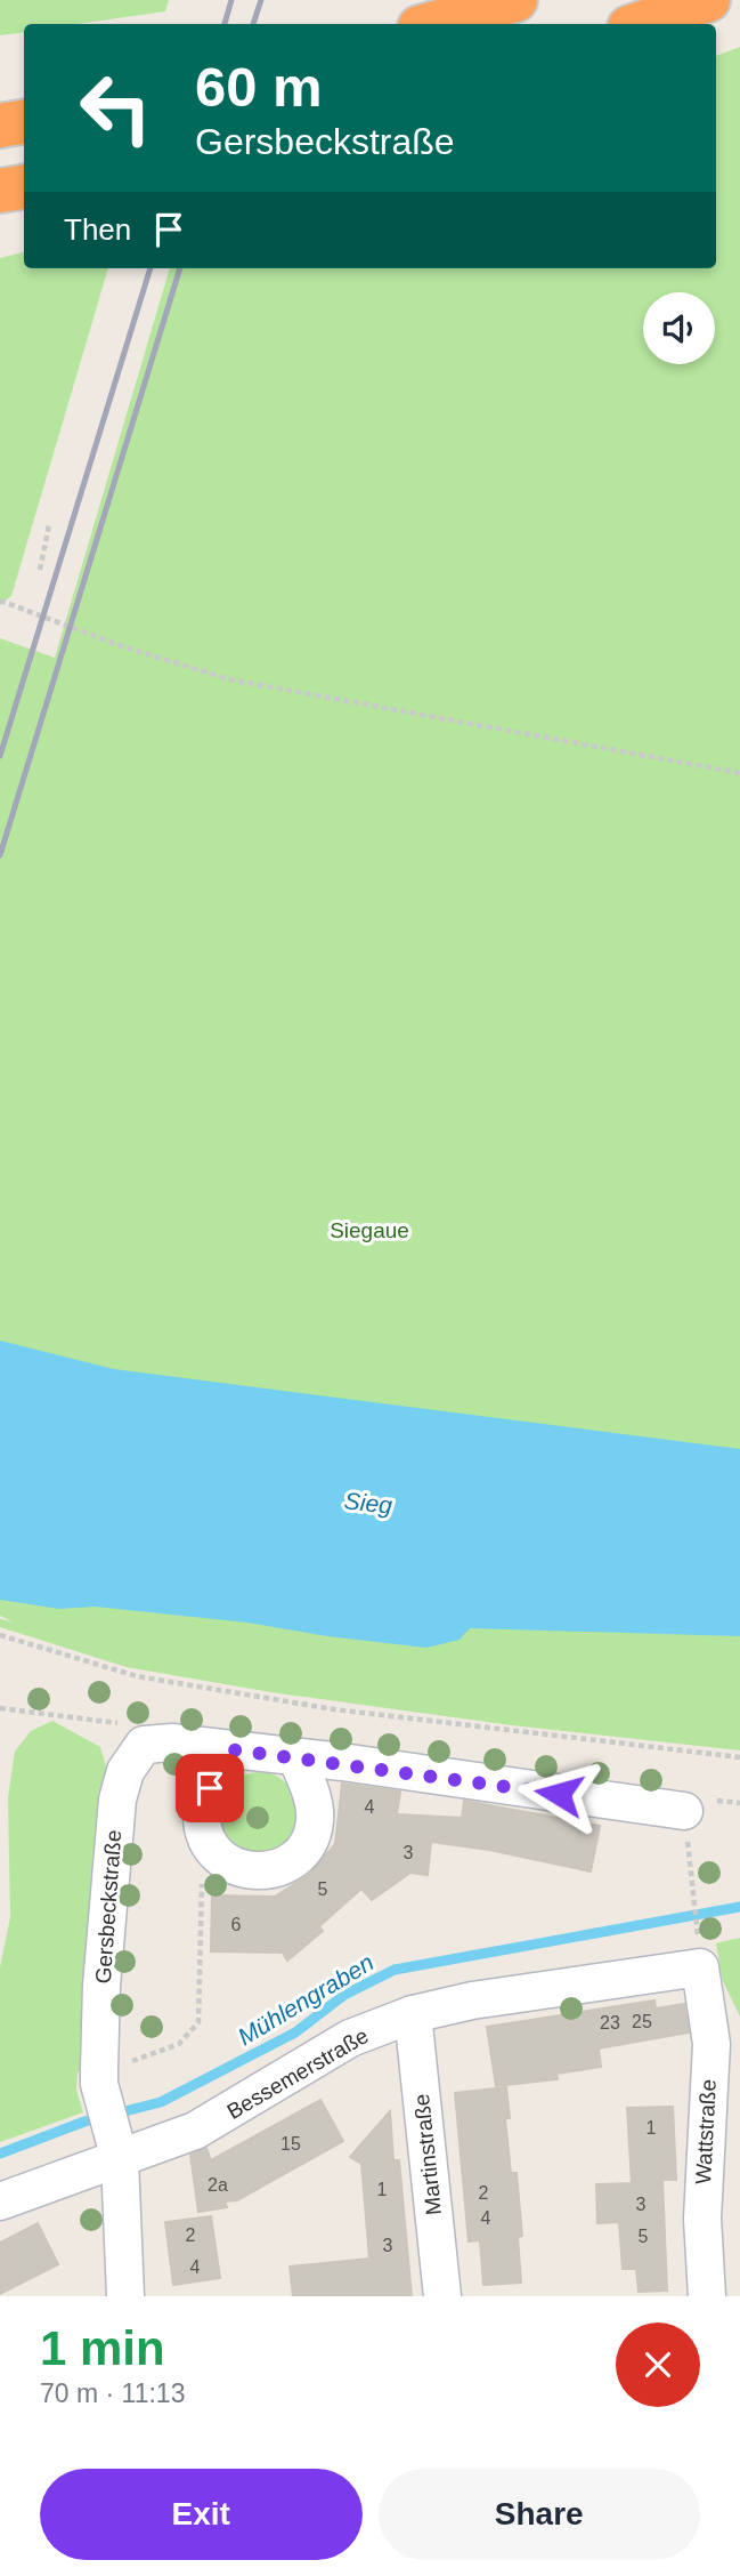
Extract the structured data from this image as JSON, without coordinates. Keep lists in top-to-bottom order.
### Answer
{
  "streets": {
    "street": [
      "Gersbeckstraße",
      "Bessemerstraße",
      "Wattstraße",
      "Martinstraße"
    ]
  },
  "crossings": [
    ["Gersbeckstraße", "Bessemerstraße"],
    ["Bessemerstraße", "Wattstraße"],
    ["Bessemerstraße", "Martinstraße"]
  ],
  "water": ["Sieg", "Mühlengraben"],
  "parks": ["Siegaue"],
  "house_numbers": [
    "4",
    "3",
    "5",
    "6",
    "25",
    "23",
    "1",
    "15",
    "2a",
    "1",
    "2",
    "3",
    "4",
    "2",
    "5",
    "3",
    "4"
  ],
  "page": {
    "turn": ["60 m", "Gersbeckstraße"],
    "then": "Then",
    "heading": ["1 min", "70 m · 11:13"],
    "buttons": ["Exit", "Share"]
  }
}
